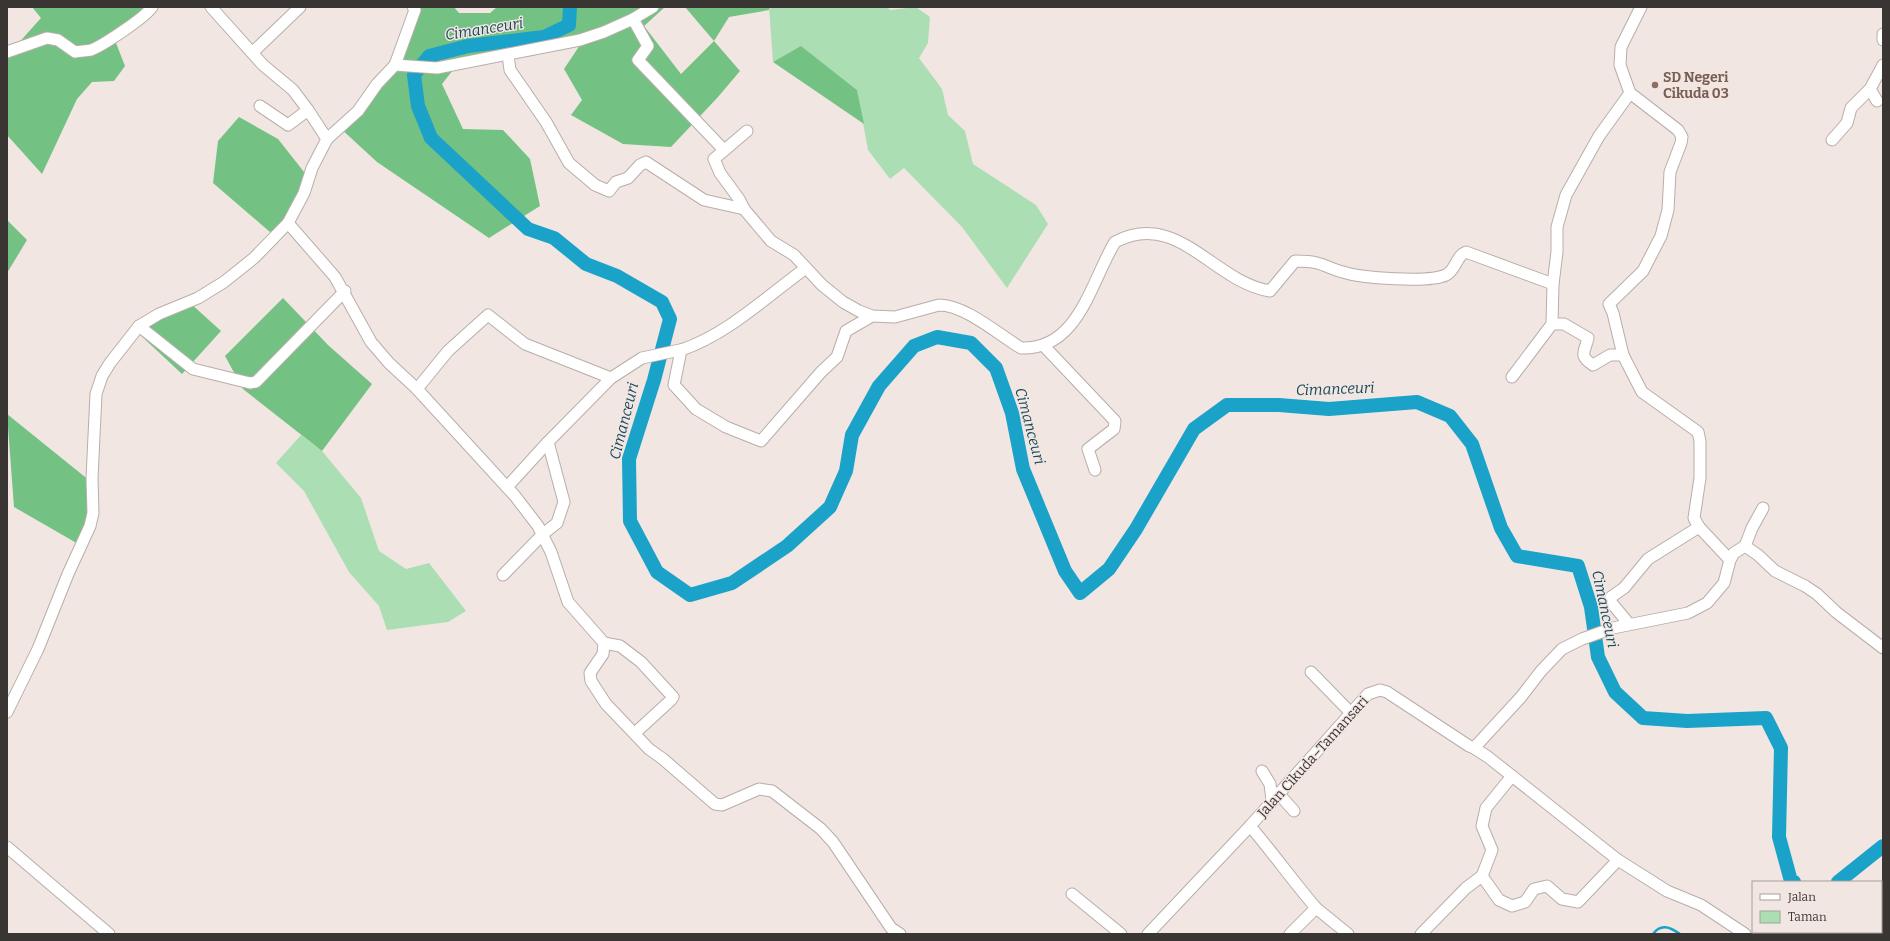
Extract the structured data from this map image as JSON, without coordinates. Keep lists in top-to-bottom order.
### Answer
{
  "streets": {
    "street": ["Jalan Cikuda–Tamansari"]
  },
  "water": ["Cimanceuri"],
  "places": ["SD Negeri Cikuda 03"],
  "legend": ["Jalan", "Taman"]
}
